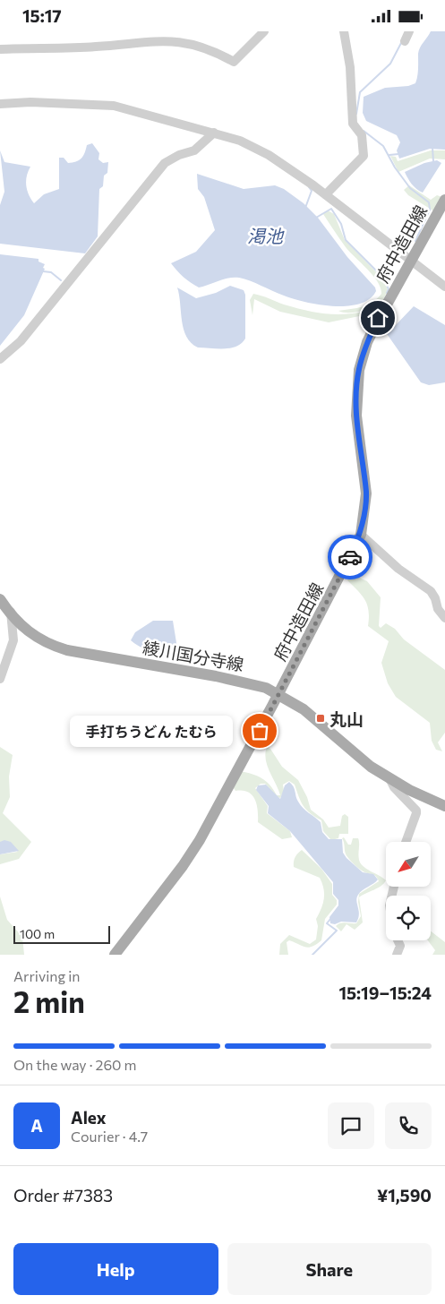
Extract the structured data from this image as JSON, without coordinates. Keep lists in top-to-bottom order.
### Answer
{
  "streets": {
    "main road": ["府中造田線", "綾川国分寺線"]
  },
  "crossings": [
    ["府中造田線", "綾川国分寺線"]
  ],
  "water": ["渇池"],
  "places": {
    "transit": ["丸山"],
    "other": ["手打ちうどん たむら"]
  },
  "scale_bar": "100 m",
  "north": "bottom left",
  "page": {
    "status": "15:17",
    "bubble": "手打ちうどん たむら",
    "scale": "100 m",
    "heading": ["2 min", "Arriving in", "15:19–15:24"],
    "panel": [
      "Alex",
      "Courier · 4.7",
      "Order #7383",
      "¥1,590"
    ],
    "bar": "On the way · 260 m",
    "round": "A",
    "buttons": ["Help", "Share"]
  }
}
